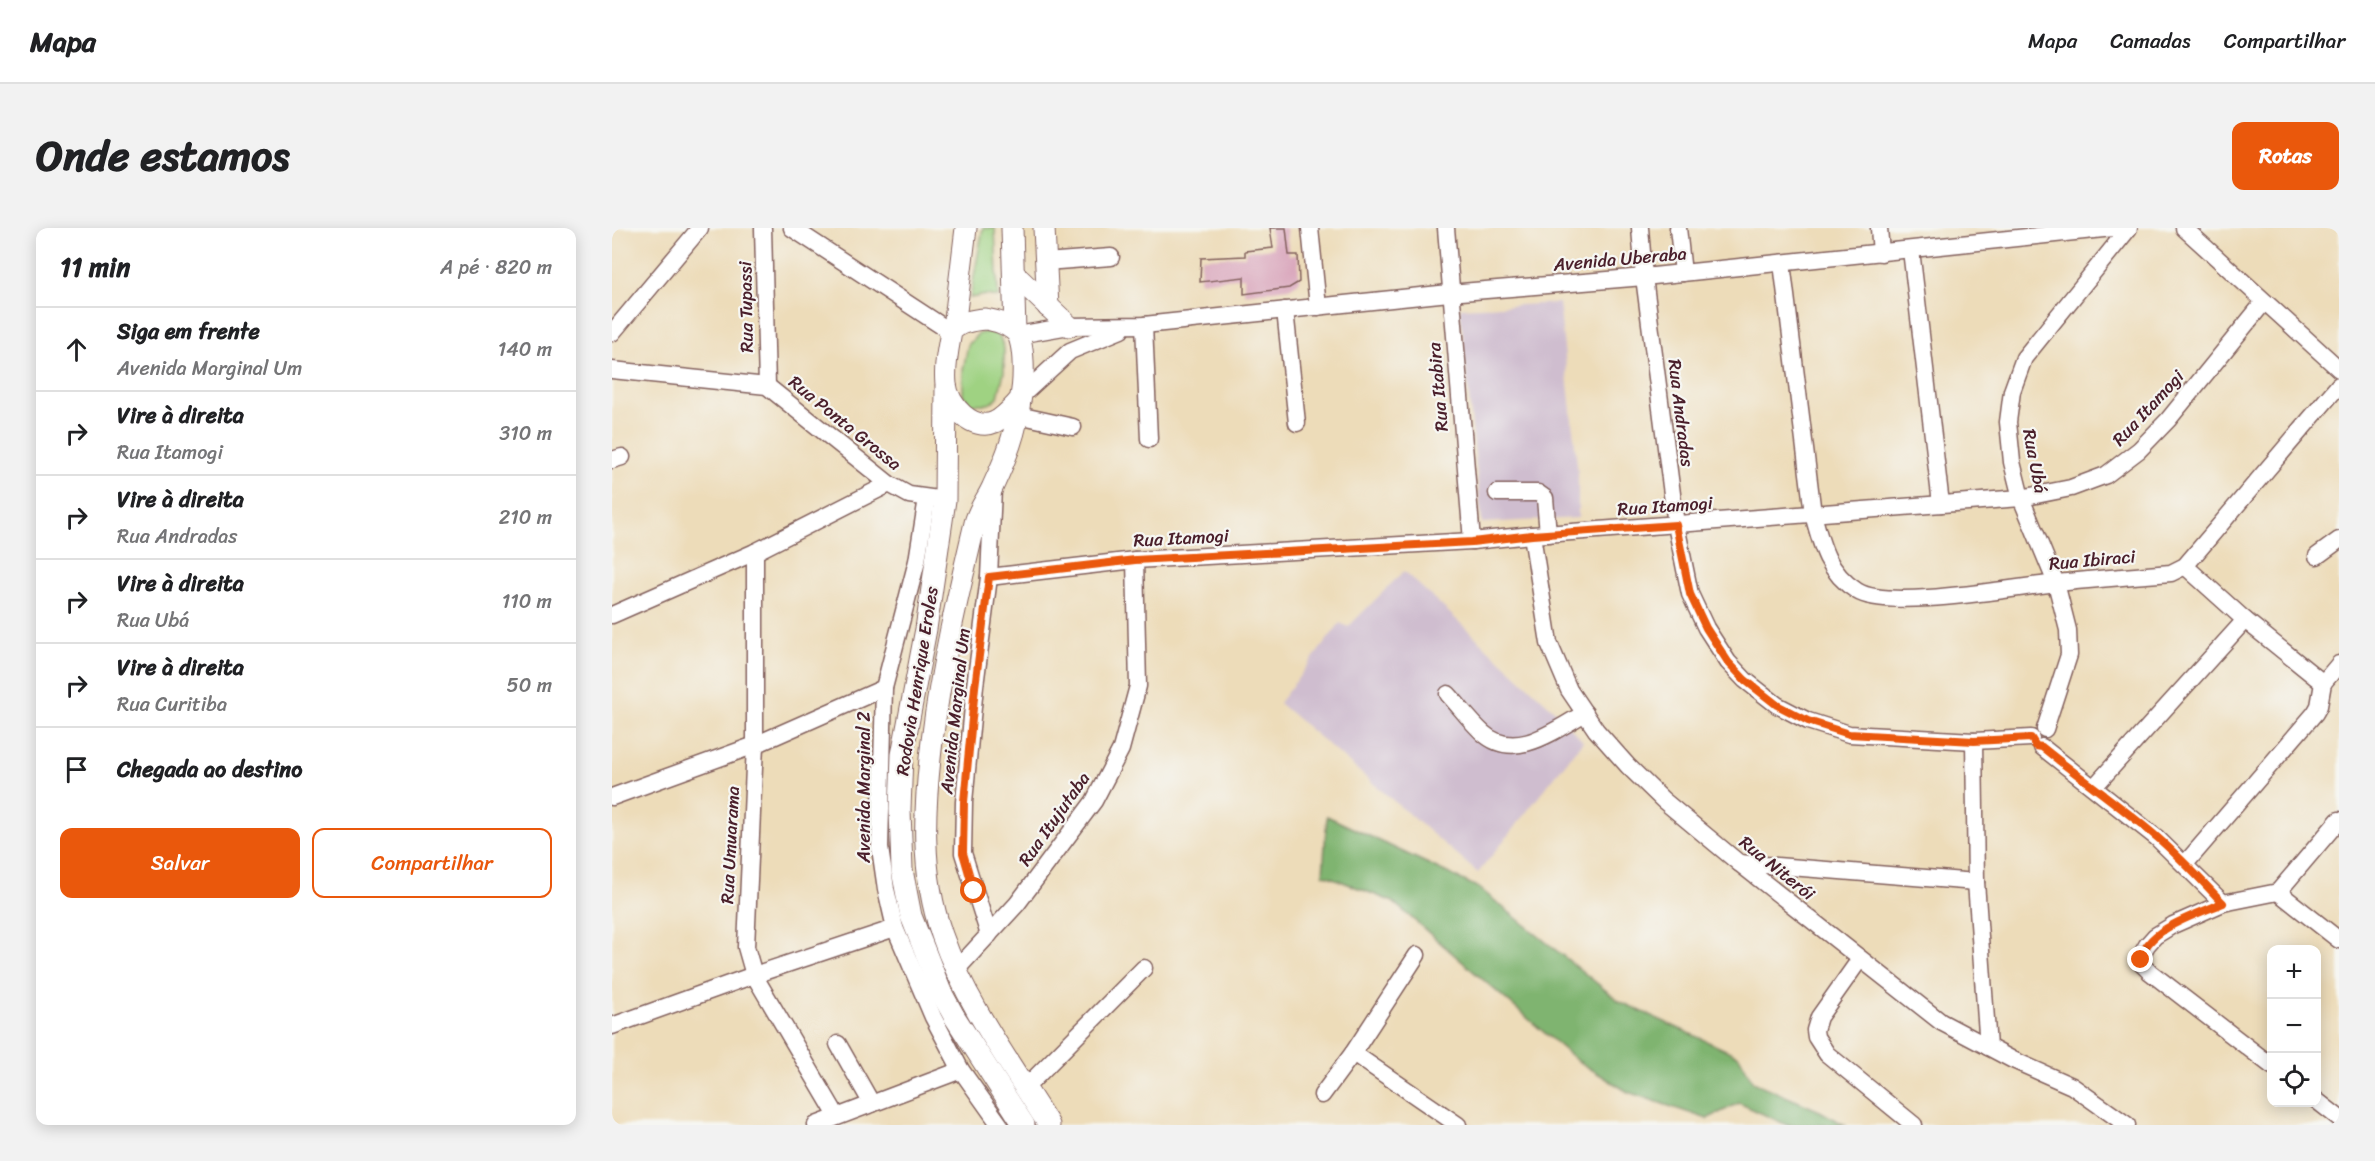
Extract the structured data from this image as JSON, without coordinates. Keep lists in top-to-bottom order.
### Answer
{
  "streets": {
    "main road": ["Rodovia Henrique Eroles"],
    "street": [
      "Avenida Uberaba",
      "Rua Tupassi",
      "Rua Itabira",
      "Rua Itamogi",
      "Rua Andradas",
      "Rua Ponta Grossa",
      "Rua Ubá",
      "Rua Ibiraci",
      "Avenida Marginal Um",
      "Avenida Marginal 2",
      "Rua Itujutaba",
      "Rua Umuarama",
      "Rua Niterói"
    ]
  },
  "crossings": [
    ["Avenida Uberaba", "Rua Itabira"],
    ["Avenida Uberaba", "Rua Andradas"],
    ["Avenida Uberaba", "Rua Ibiraci"],
    ["Avenida Uberaba", "Rodovia Henrique Eroles"],
    ["Rua Tupassi", "Rua Ponta Grossa"],
    ["Rua Itabira", "Rua Itamogi"],
    ["Rua Itamogi", "Rua Andradas"],
    ["Rua Itamogi", "Rua Ubá"],
    ["Rua Itamogi", "Rua Ibiraci"],
    ["Rua Itamogi", "Avenida Marginal Um"],
    ["Rua Itamogi", "Rua Itujutaba"],
    ["Rua Itamogi", "Rua Niterói"],
    ["Rua Andradas", "Rua Ubá"],
    ["Rua Ponta Grossa", "Rodovia Henrique Eroles"],
    ["Rua Ponta Grossa", "Avenida Marginal 2"],
    ["Rua Ubá", "Rua Ibiraci"],
    ["Rodovia Henrique Eroles", "Avenida Marginal Um"],
    ["Rodovia Henrique Eroles", "Avenida Marginal 2"],
    ["Rodovia Henrique Eroles", "Rua Itujutaba"],
    ["Avenida Marginal Um", "Rua Itujutaba"]
  ],
  "page": {
    "header": "Mapa",
    "nav": ["Mapa", "Camadas", "Compartilhar"],
    "title": "Onde estamos",
    "buttons": [
      "Rotas",
      ["Salvar", "Compartilhar"]
    ],
    "heading": ["11 min", "A pé · 820 m"],
    "list": [
      ["Siga em frente", "Avenida Marginal Um", "140 m"],
      ["Vire à direita", "Rua Itamogi", "310 m"],
      ["Vire à direita", "Rua Andradas", "210 m"],
      ["Vire à direita", "Rua Ubá", "110 m"],
      ["Vire à direita", "Rua Curitiba", "50 m"],
      "Chegada ao destino"
    ],
    "map_buttons": ["+", "−"]
  }
}
